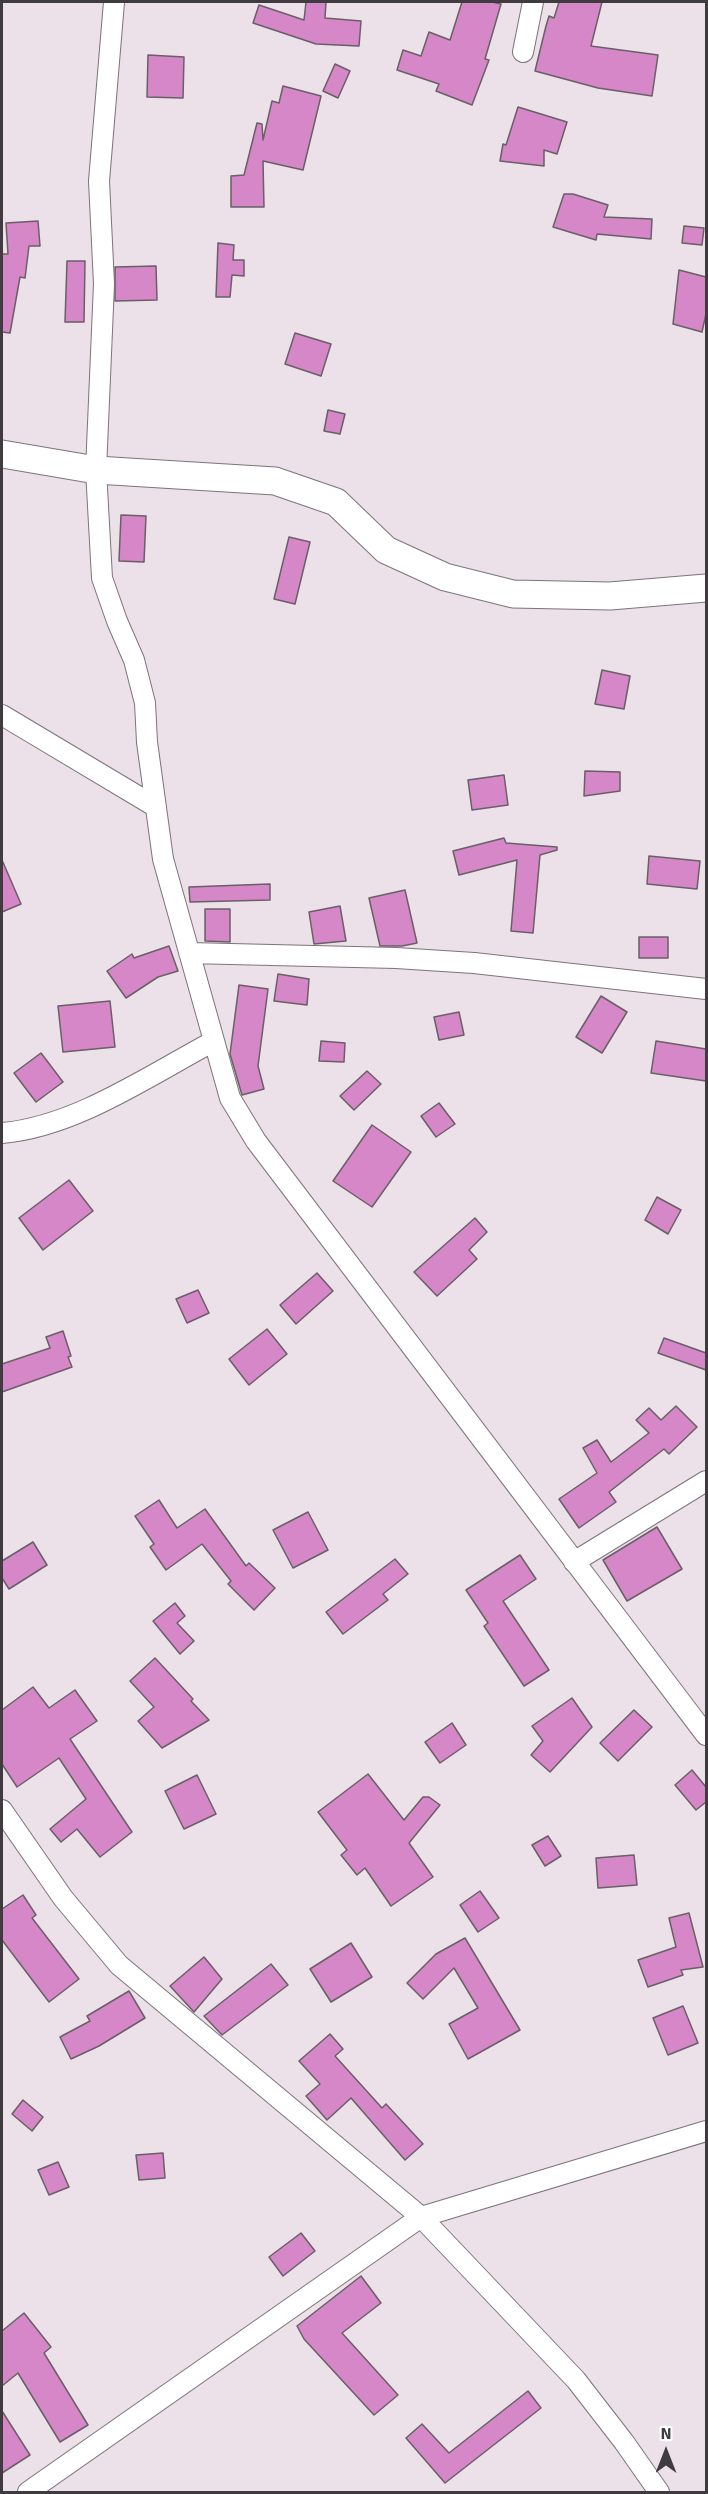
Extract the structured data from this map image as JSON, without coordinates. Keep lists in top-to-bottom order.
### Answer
{
  "north": "top"
}
